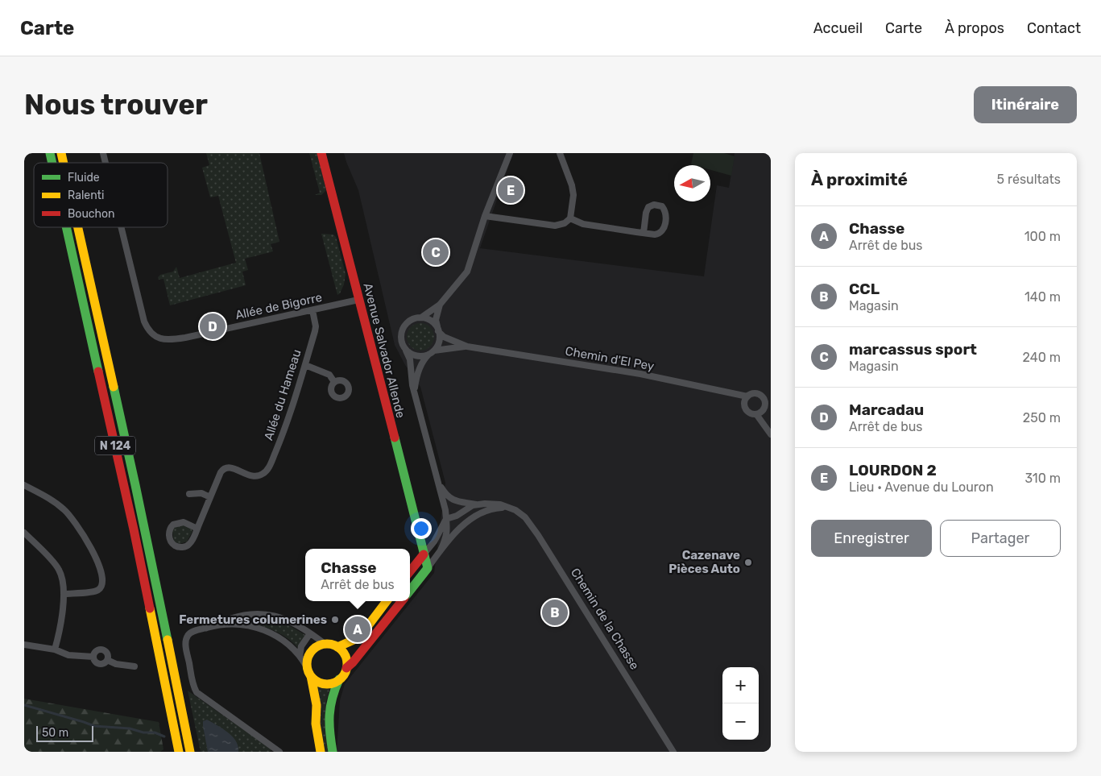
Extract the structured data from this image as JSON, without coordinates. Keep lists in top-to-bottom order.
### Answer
{
  "streets": {
    "main road": ["Avenue Salvador Allende", "N 124"],
    "street": [
      "Allée de Bigorre",
      "Chemin d'El Pey",
      "Allée du Hameau",
      "Chemin de la Chasse"
    ]
  },
  "crossings": [
    ["Allée de Bigorre", "Avenue Salvador Allende"],
    ["Allée de Bigorre", "Allée du Hameau"]
  ],
  "places": ["Cazenave Pièces Auto", "Fermetures columerines"],
  "legend": ["Fluide", "Ralenti", "Bouchon"],
  "scale_bar": "50 m",
  "north": "left",
  "page": {
    "header": "Carte",
    "nav": [
      "Accueil",
      "Carte",
      "À propos",
      "Contact"
    ],
    "buttons": [
      "Itinéraire",
      ["Enregistrer", "Partager"]
    ],
    "title": "Nous trouver",
    "heading": ["À proximité", "5 résultats"],
    "pins": [
      "E",
      "C",
      "D",
      "B",
      "A"
    ],
    "list": [
      {
        "mark": "A",
        "name": "Chasse",
        "note": "Arrêt de bus",
        "value": "100 m"
      },
      {
        "mark": "B",
        "name": "CCL",
        "note": "Magasin",
        "value": "140 m"
      },
      {
        "mark": "C",
        "name": "marcassus sport",
        "note": "Magasin",
        "value": "240 m"
      },
      {
        "mark": "D",
        "name": "Marcadau",
        "note": "Arrêt de bus",
        "value": "250 m"
      },
      {
        "mark": "E",
        "name": "LOURDON 2",
        "note": "Lieu · Avenue du Louron",
        "value": "310 m"
      }
    ],
    "popup": ["Chasse", "Arrêt de bus"],
    "map_buttons": ["+", "−"],
    "scale": "50 m"
  }
}
